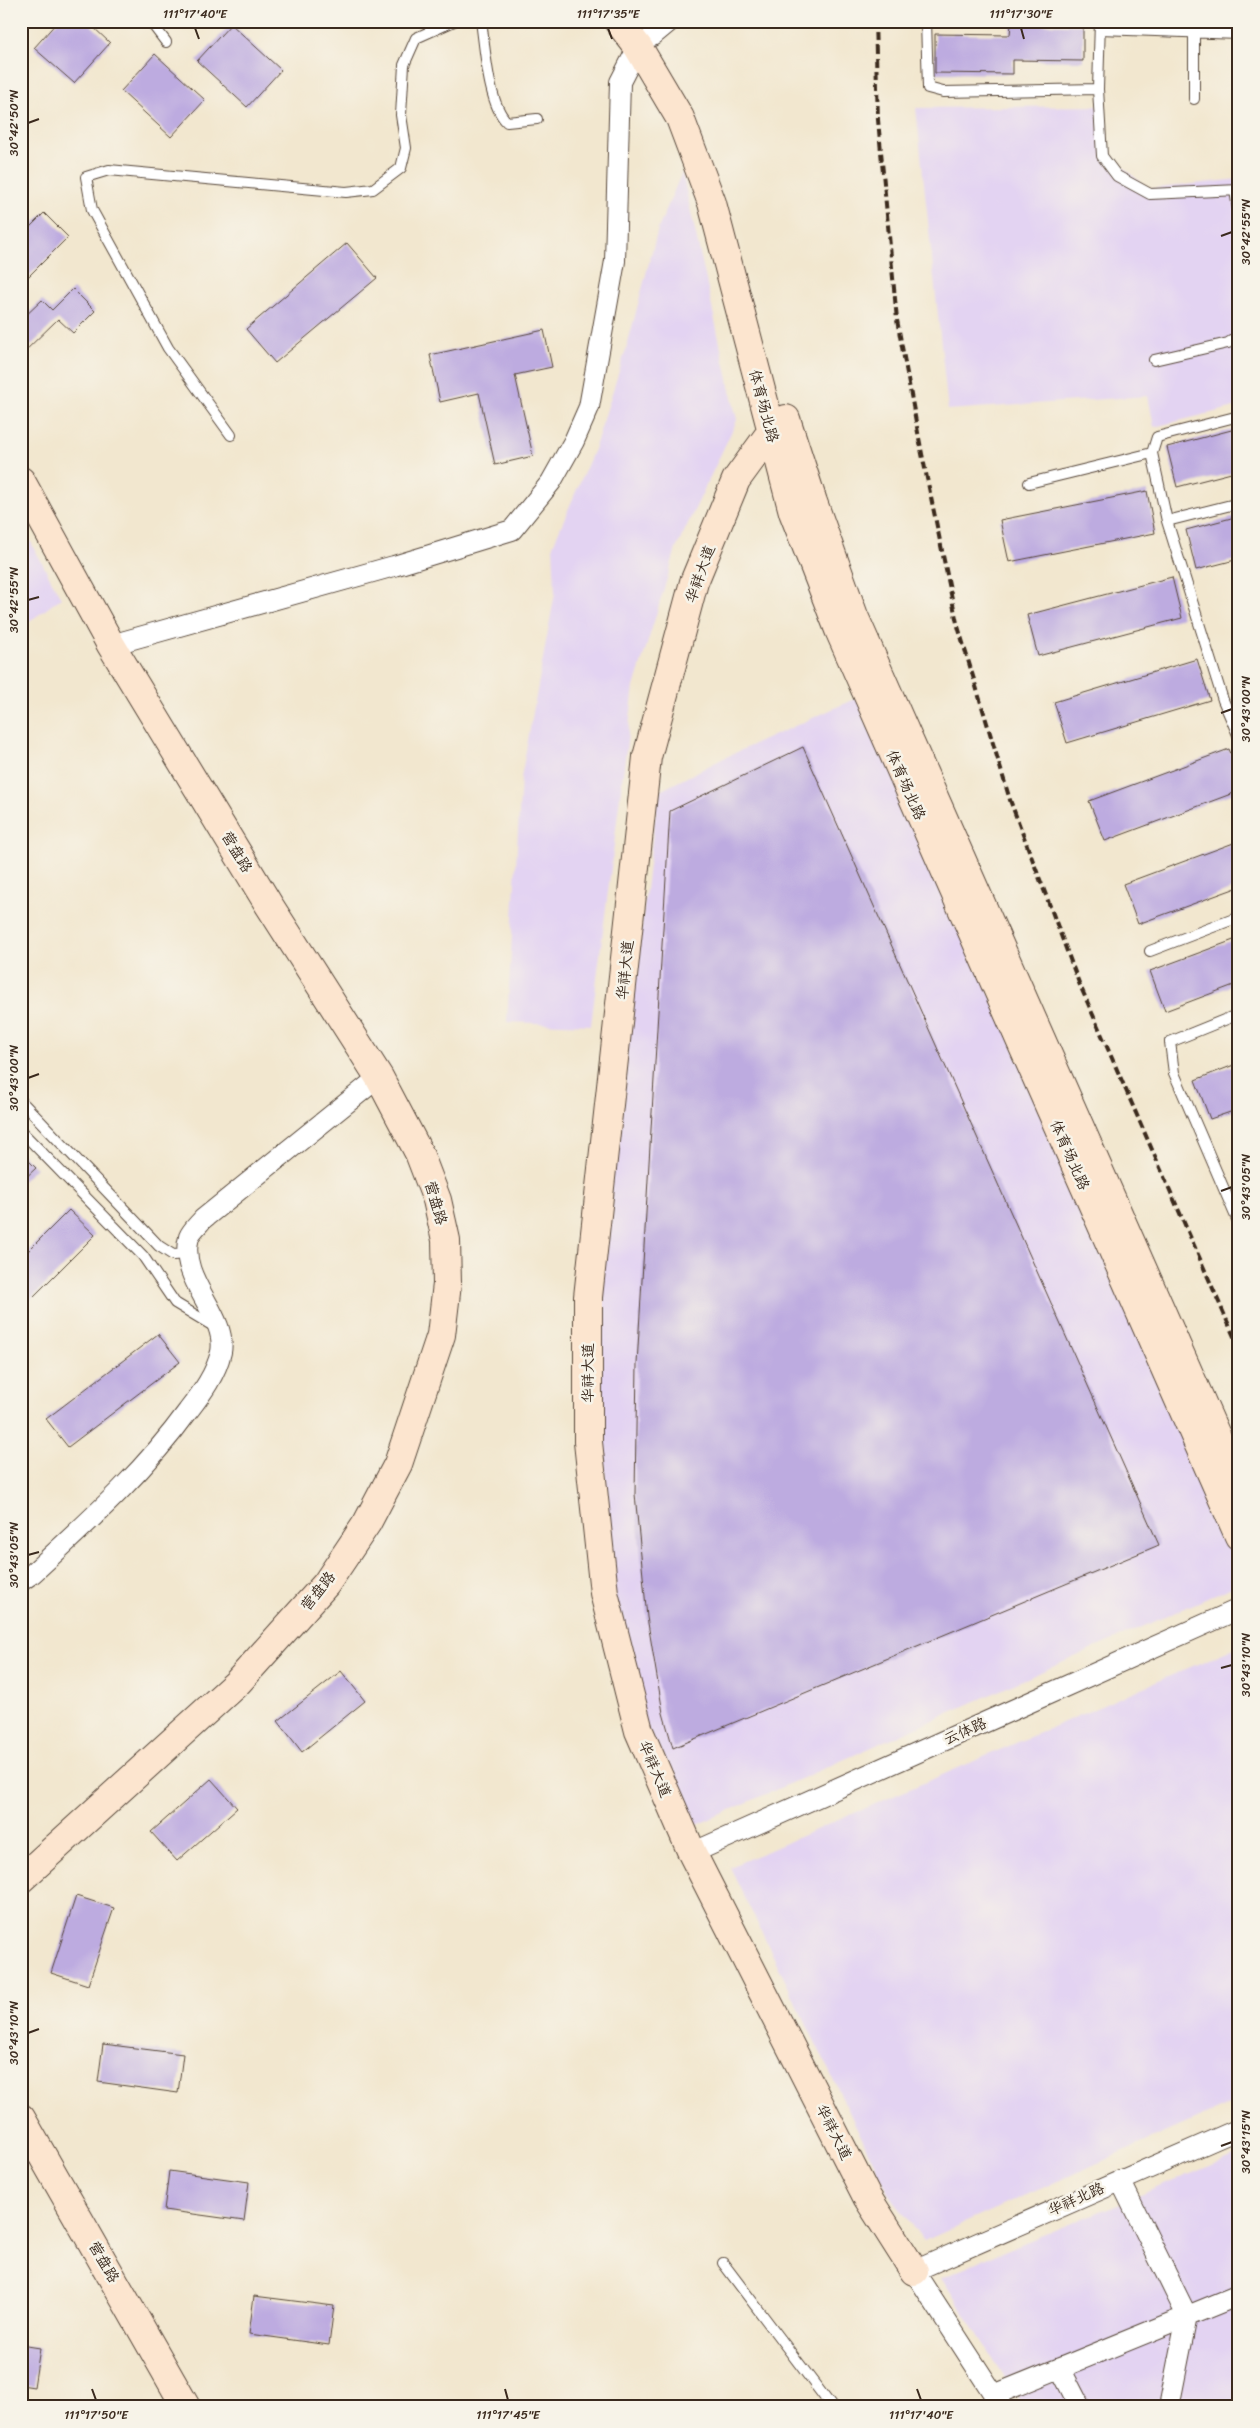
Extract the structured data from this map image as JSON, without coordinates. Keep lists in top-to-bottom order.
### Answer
{
  "streets": {
    "street": [
      "体育场北路",
      "华祥大道",
      "营盘路",
      "云体路",
      "华祥北路"
    ]
  },
  "crossings": [
    ["体育场北路", "华祥大道"],
    ["华祥大道", "云体路"],
    ["华祥大道", "华祥北路"]
  ],
  "coordinates": [
    "111°17'40\"E",
    "111°17'35\"E",
    "111°17'30\"E",
    "30°42'50\"N",
    "30°42'55\"N",
    "30°43'00\"N",
    "30°43'05\"N",
    "30°43'10\"N",
    "30°43'15\"N",
    "111°17'50\"E",
    "111°17'45\"E"
  ]
}
